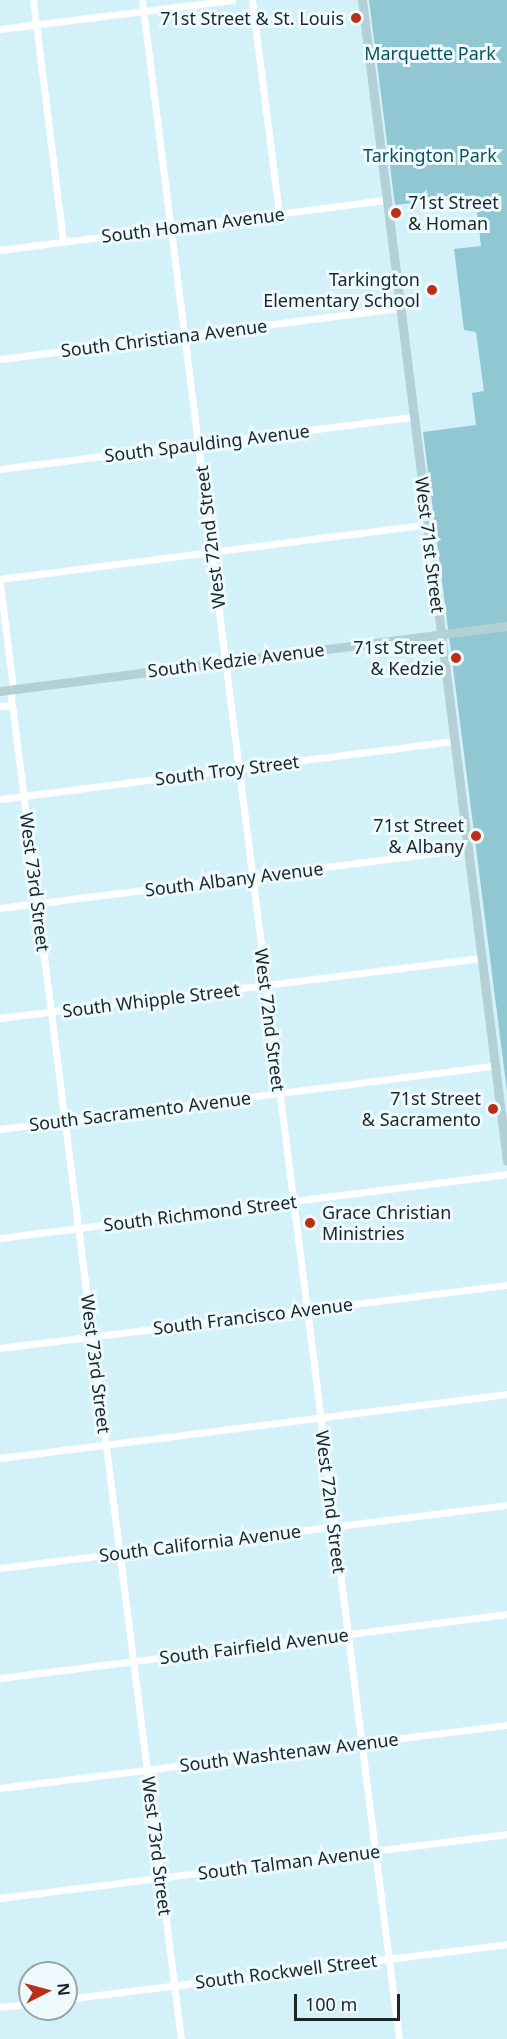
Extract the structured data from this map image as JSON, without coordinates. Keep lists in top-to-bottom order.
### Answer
{
  "streets": {
    "main road": ["West 71st Street", "South Kedzie Avenue"],
    "street": [
      "South Homan Avenue",
      "South Christiana Avenue",
      "South Spaulding Avenue",
      "West 72nd Street",
      "South Troy Street",
      "South Albany Avenue",
      "West 73rd Street",
      "South Whipple Street",
      "South Sacramento Avenue",
      "South Richmond Street",
      "South Francisco Avenue",
      "South California Avenue",
      "South Fairfield Avenue",
      "South Washtenaw Avenue",
      "South Talman Avenue",
      "South Rockwell Street"
    ]
  },
  "crossings": [
    ["South Homan Avenue", "West 72nd Street"],
    ["South Homan Avenue", "West 71st Street"],
    ["South Christiana Avenue", "West 72nd Street"],
    ["South Christiana Avenue", "West 71st Street"],
    ["South Spaulding Avenue", "West 72nd Street"],
    ["South Spaulding Avenue", "West 71st Street"],
    ["West 72nd Street", "South Kedzie Avenue"],
    ["West 72nd Street", "South Troy Street"],
    ["West 72nd Street", "South Albany Avenue"],
    ["West 72nd Street", "South Whipple Street"],
    ["West 72nd Street", "South Sacramento Avenue"],
    ["West 72nd Street", "South Richmond Street"],
    ["West 72nd Street", "South Francisco Avenue"],
    ["West 72nd Street", "South California Avenue"],
    ["West 72nd Street", "South Fairfield Avenue"],
    ["West 72nd Street", "South Washtenaw Avenue"],
    ["West 72nd Street", "South Talman Avenue"],
    ["West 72nd Street", "South Rockwell Street"],
    ["West 71st Street", "South Kedzie Avenue"],
    ["West 71st Street", "South Troy Street"],
    ["West 71st Street", "South Albany Avenue"],
    ["West 71st Street", "South Whipple Street"],
    ["West 71st Street", "South Sacramento Avenue"],
    ["South Kedzie Avenue", "West 73rd Street"],
    ["South Troy Street", "West 73rd Street"],
    ["South Albany Avenue", "West 73rd Street"],
    ["West 73rd Street", "South Whipple Street"],
    ["West 73rd Street", "South Sacramento Avenue"],
    ["West 73rd Street", "South Richmond Street"],
    ["West 73rd Street", "South Francisco Avenue"],
    ["West 73rd Street", "South California Avenue"],
    ["West 73rd Street", "South Fairfield Avenue"],
    ["West 73rd Street", "South Washtenaw Avenue"],
    ["West 73rd Street", "South Talman Avenue"],
    ["West 73rd Street", "South Rockwell Street"]
  ],
  "parks": ["Marquette Park", "Tarkington Park"],
  "places": [
    "71st Street & St. Louis",
    "71st Street & Homan",
    "Tarkington Elementary School",
    "71st Street & Kedzie",
    "71st Street & Albany",
    "71st Street & Sacramento",
    "Grace Christian Ministries"
  ],
  "scale_bar": "100 m",
  "north": "right"
}
